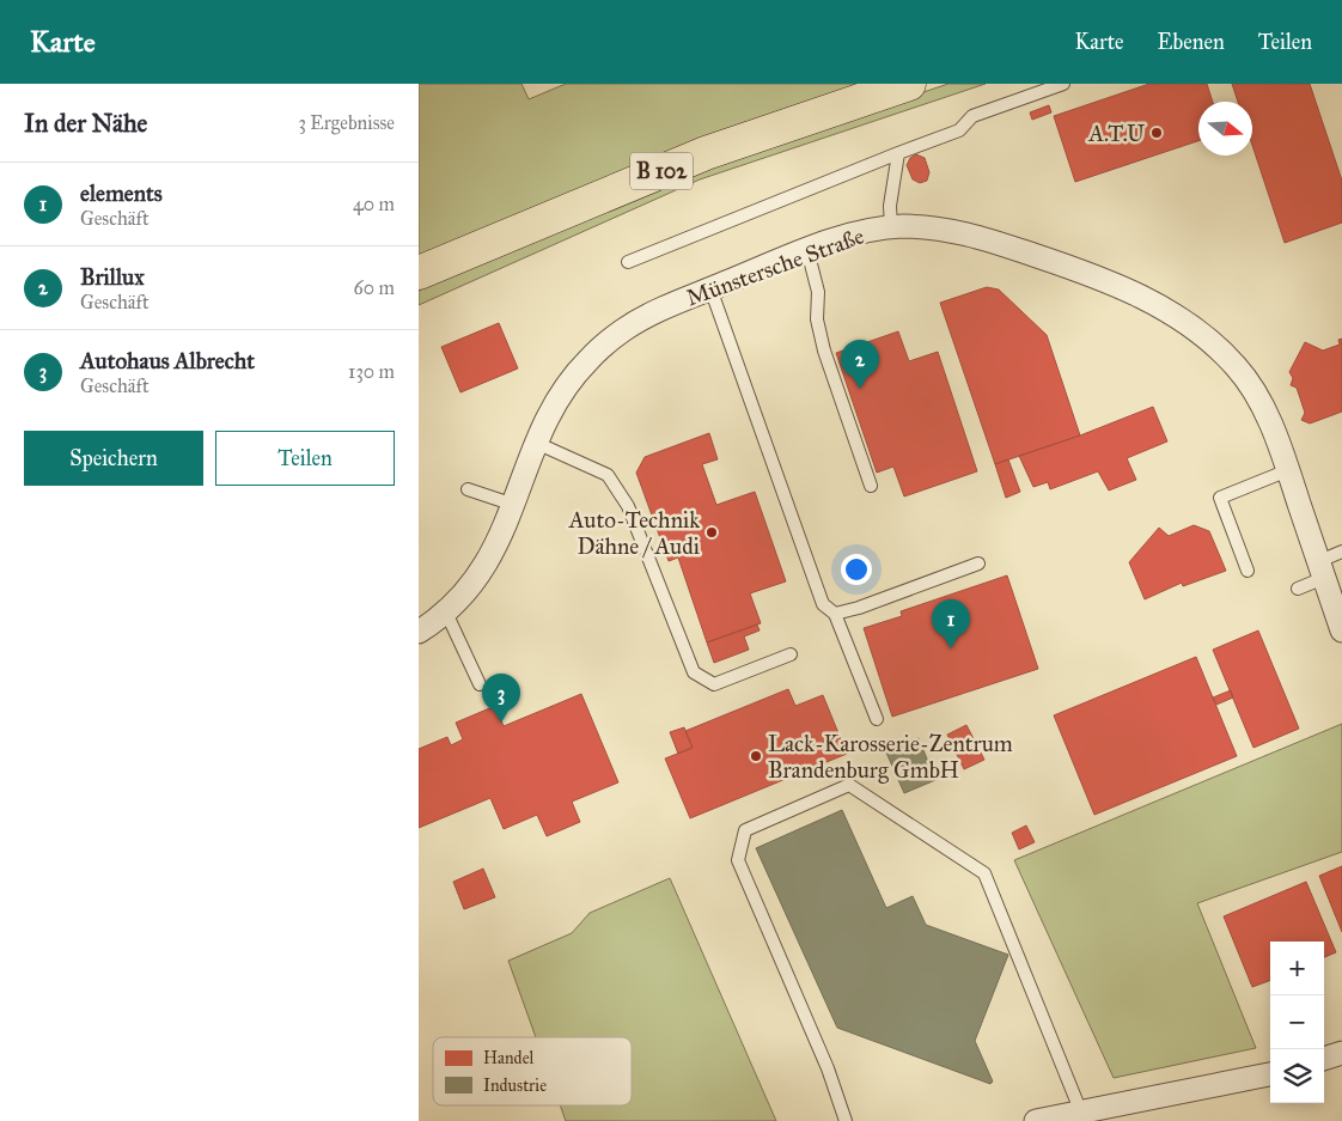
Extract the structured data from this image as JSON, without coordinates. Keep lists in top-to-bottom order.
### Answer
{
  "streets": {
    "main road": ["B 102"],
    "street": ["Münstersche Straße"]
  },
  "places": ["A.T.U", "Auto-Technik Dähne / Audi", "Lack-Karosserie-Zentrum Brandenburg GmbH"],
  "legend": ["Handel", "Industrie"],
  "north": "right",
  "page": {
    "header": "Karte",
    "nav": ["Karte", "Ebenen", "Teilen"],
    "heading": ["In der Nähe", "3 Ergebnisse"],
    "list": [
      {
        "mark": "1",
        "name": "elements",
        "note": "Geschäft",
        "value": "40 m"
      },
      {
        "mark": "2",
        "name": "Brillux",
        "note": "Geschäft",
        "value": "60 m"
      },
      {
        "mark": "3",
        "name": "Autohaus Albrecht",
        "note": "Geschäft",
        "value": "130 m"
      }
    ],
    "pins": ["2", "1", "3"],
    "buttons": ["Speichern", "Teilen"],
    "map_buttons": ["+", "−"]
  }
}
